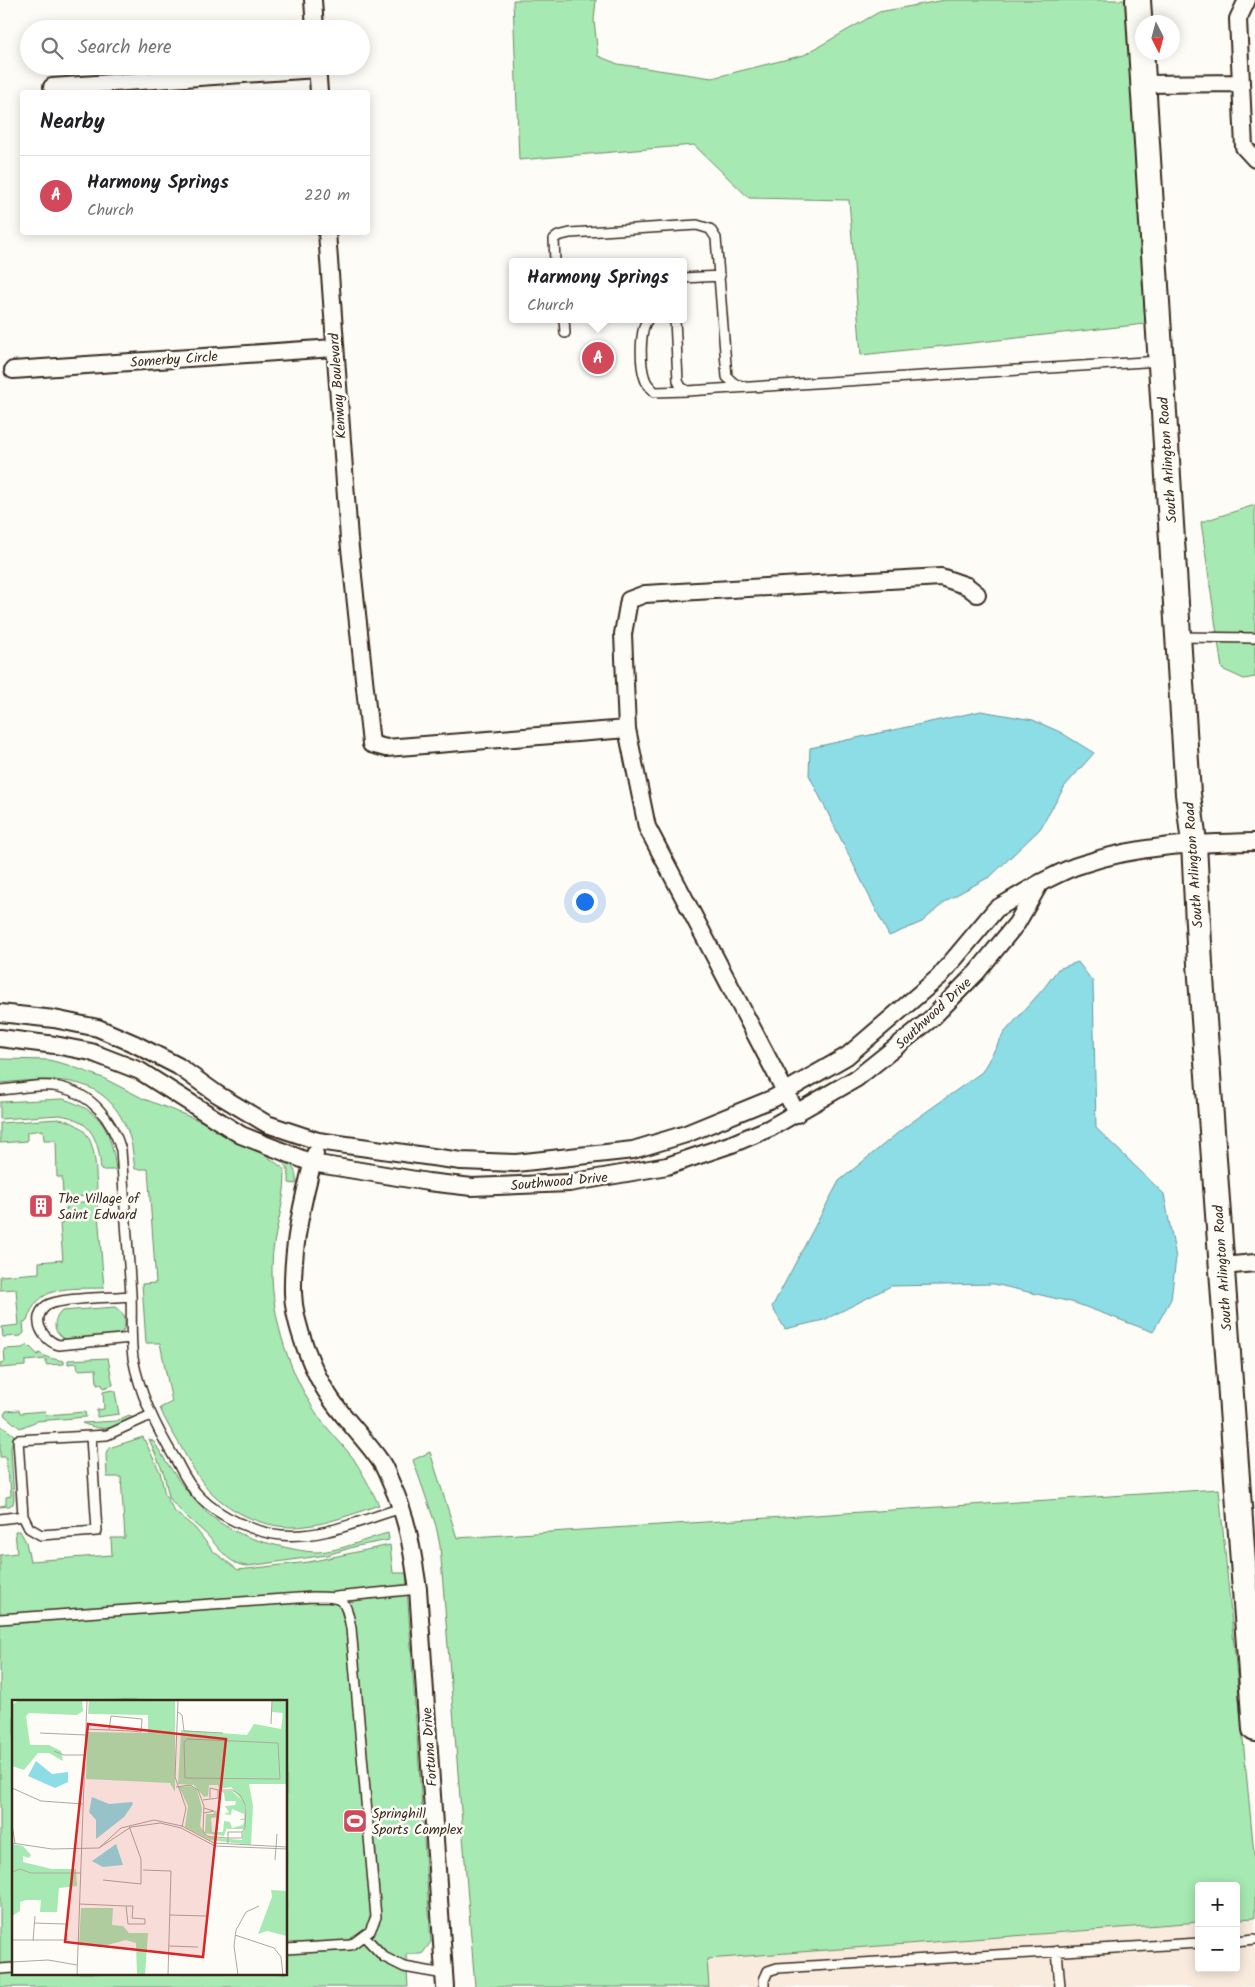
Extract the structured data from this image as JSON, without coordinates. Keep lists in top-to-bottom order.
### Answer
{
  "streets": {
    "main road": ["South Arlington Road"],
    "street": [
      "Somerby Circle",
      "Kenway Boulevard",
      "Southwood Drive",
      "Fortuna Drive"
    ]
  },
  "crossings": [
    ["Somerby Circle", "Kenway Boulevard"],
    ["South Arlington Road", "Southwood Drive"],
    ["Southwood Drive", "Fortuna Drive"]
  ],
  "places": {
    "building": ["The Village of Saint Edward"],
    "sports": ["Springhill Sports Complex"]
  },
  "north": "bottom",
  "page": {
    "search": "Search here",
    "heading": "Nearby",
    "list": [
      {
        "mark": "A",
        "name": "Harmony Springs",
        "note": "Church",
        "value": "220 m"
      }
    ],
    "popup": ["Harmony Springs", "Church"],
    "pins": "A",
    "map_buttons": ["+", "−"]
  }
}
